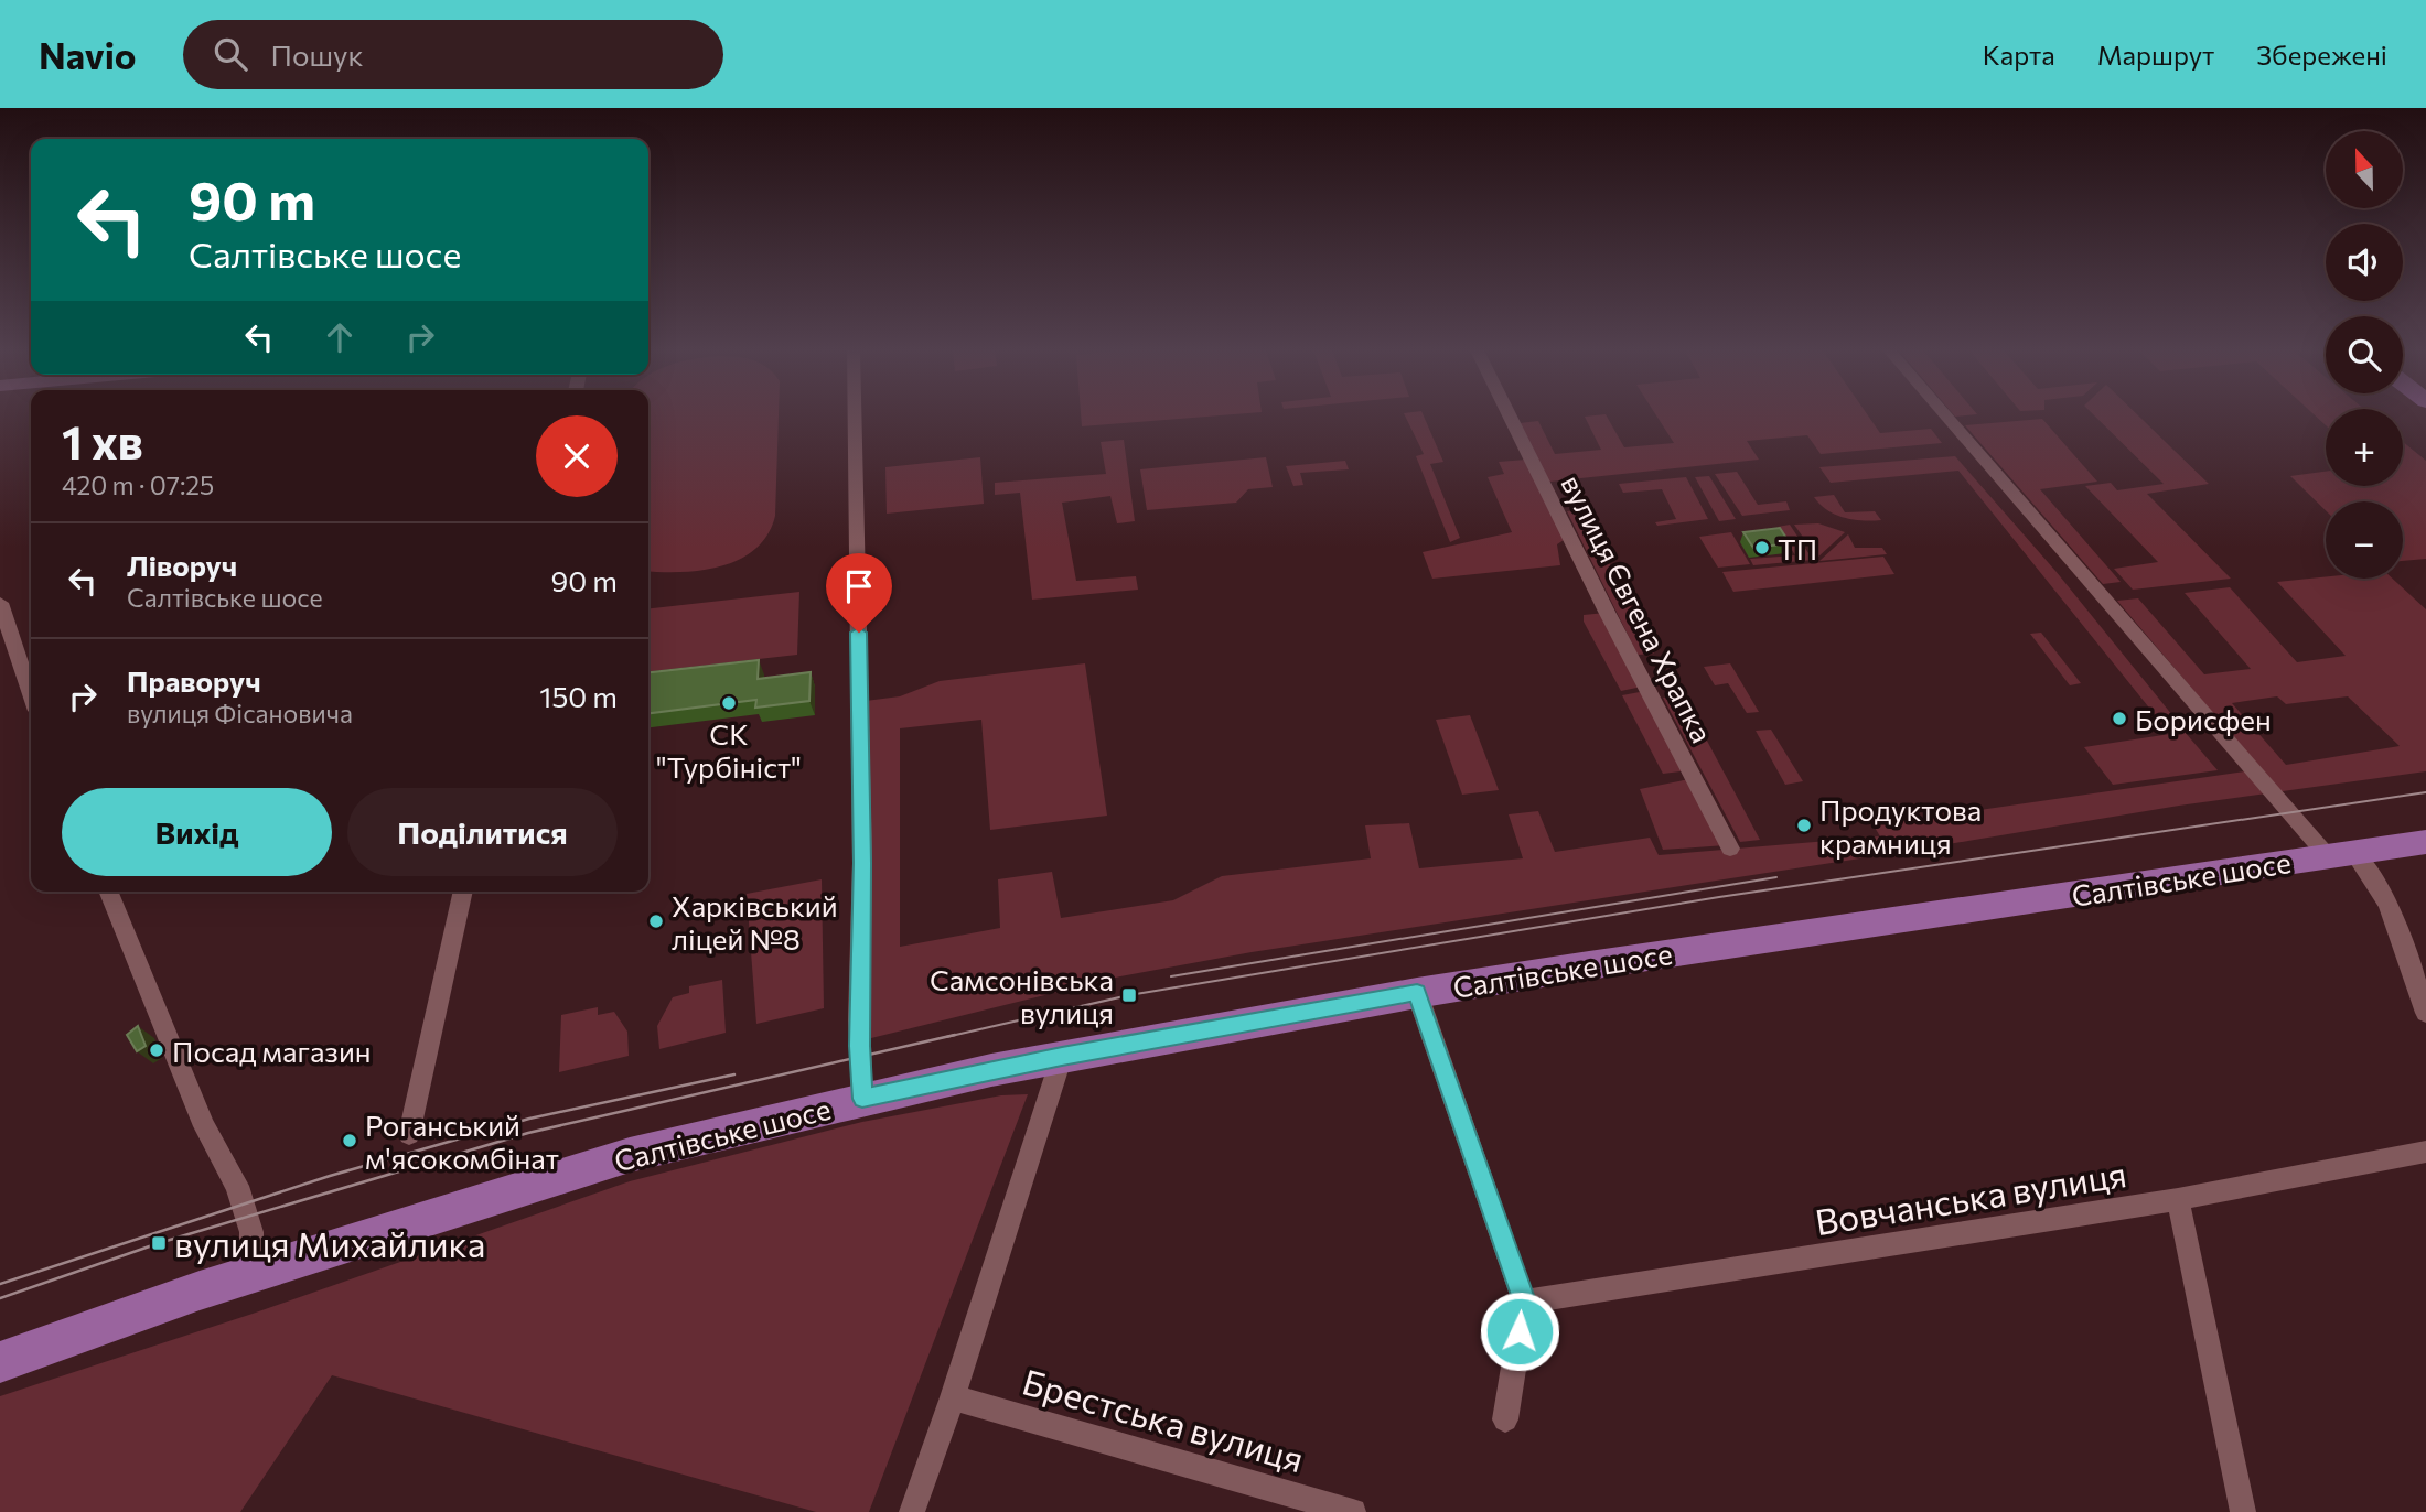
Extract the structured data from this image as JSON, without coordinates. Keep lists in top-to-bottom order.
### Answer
{
  "streets": {
    "main road": ["Салтівське шосе"],
    "street": ["вулиця Євгена Храпка", "Вовчанська вулиця", "Брестська вулиця"]
  },
  "places": {
    "other": [
      "ТП",
      "СК \"Турбініст\"",
      "Борисфен",
      "Продуктова крамниця",
      "Харківський ліцей №8",
      "Посад магазин",
      "Роганський м'ясокомбінат"
    ],
    "transit": ["Самсонівська вулиця", "вулиця Михайлика"]
  },
  "north": "top",
  "page": {
    "header": "Navio",
    "search": "Пошук",
    "nav": ["Карта", "Маршрут", "Збережені"],
    "map_buttons": ["+", "−"],
    "turn": ["90 m", "Салтівське шосе"],
    "heading": ["1 хв", "420 m · 07:25"],
    "list": [
      {
        "name": "Ліворуч",
        "note": "Салтівське шосе",
        "value": "90 m"
      },
      {
        "name": "Праворуч",
        "note": "вулиця Фісановича",
        "value": "150 m"
      }
    ],
    "buttons": ["Вихід", "Поділитися"]
  }
}
